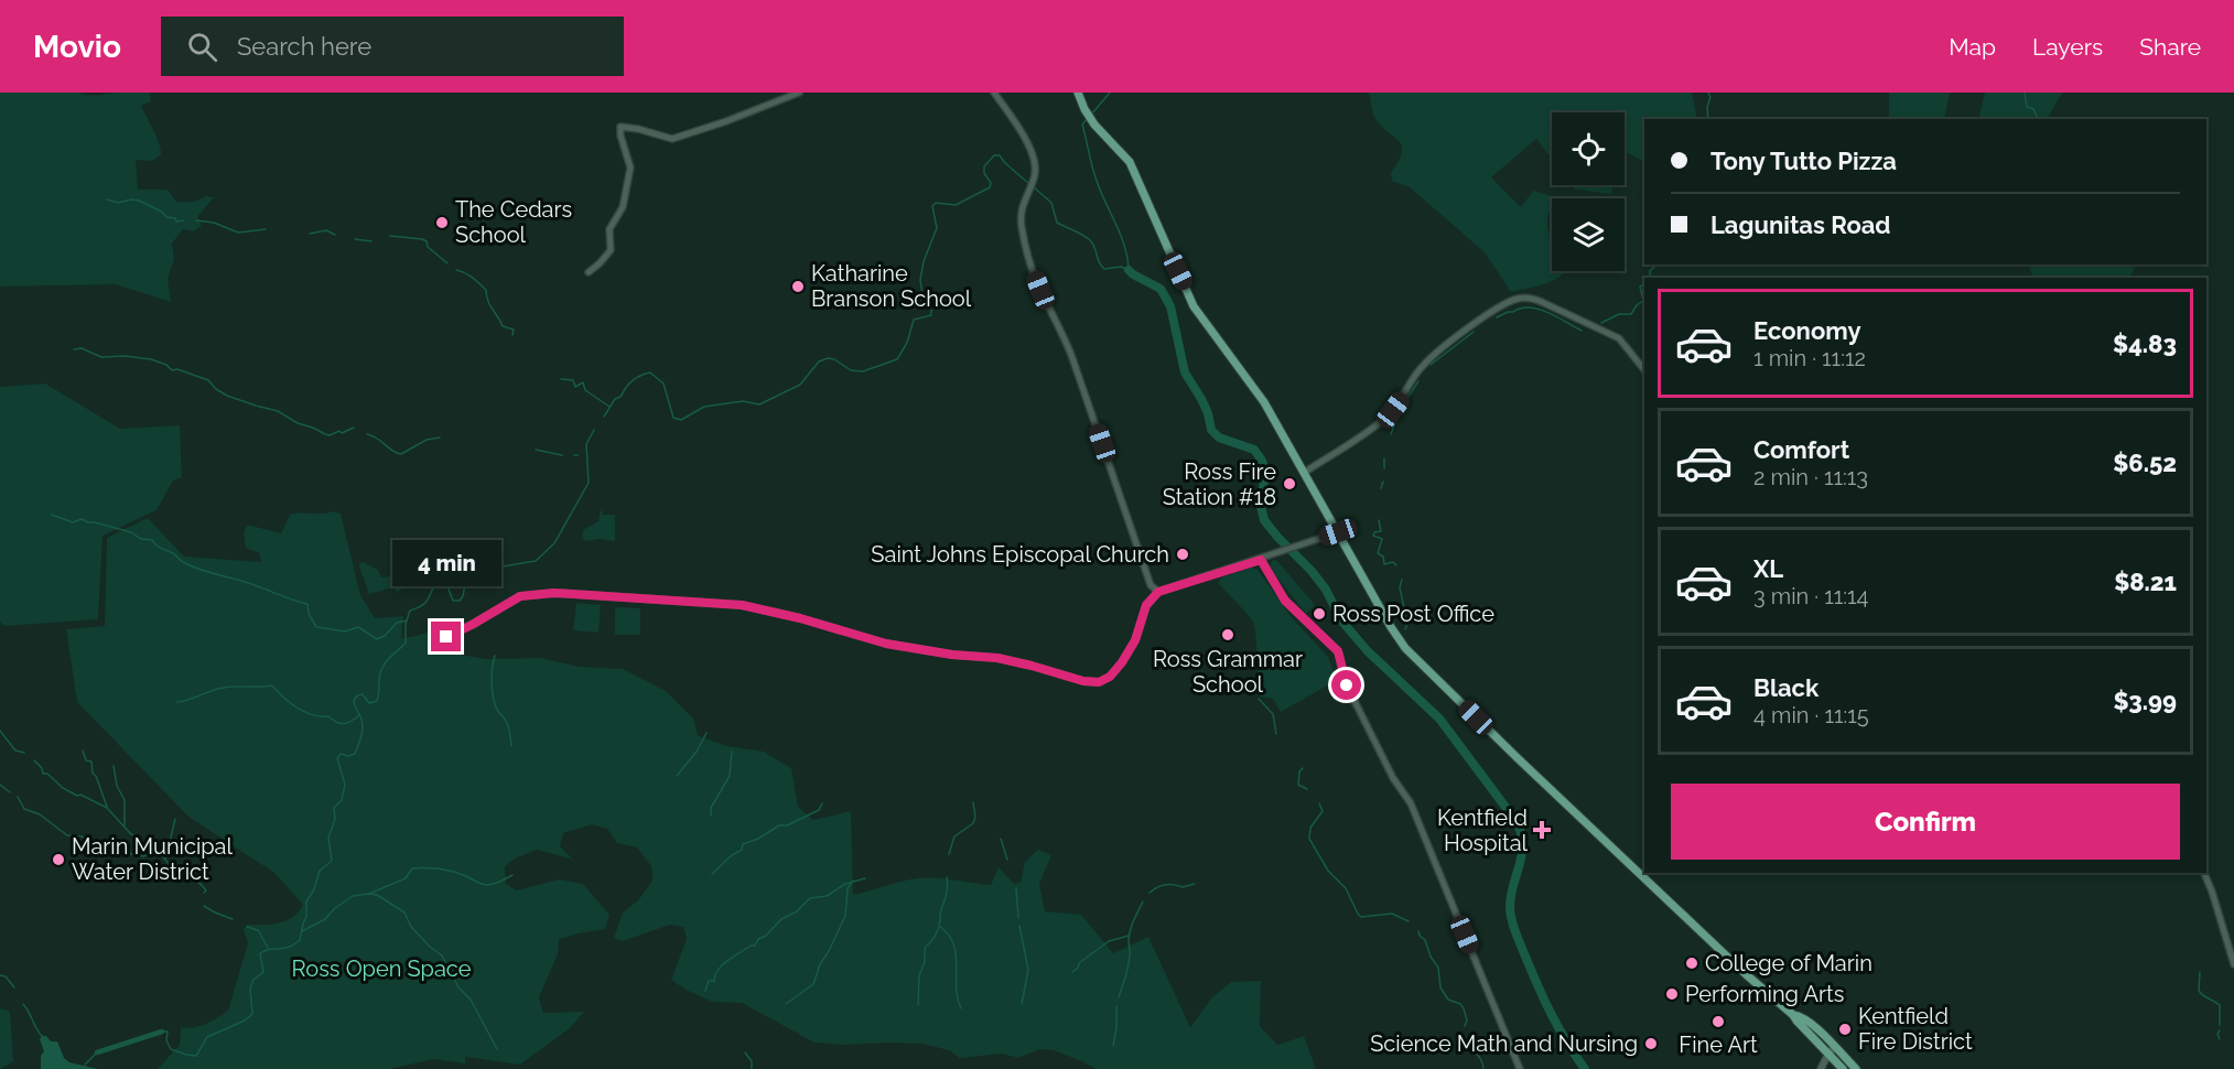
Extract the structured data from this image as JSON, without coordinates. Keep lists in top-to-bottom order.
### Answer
{
  "parks": ["Ross Open Space"],
  "places": {
    "other": [
      "The Cedars School",
      "Katharine Branson School",
      "Ross Fire Station #18",
      "Saint Johns Episcopal Church",
      "Ross Post Office",
      "Ross Grammar School",
      "Marin Municipal Water District",
      "College of Marin",
      "Performing Arts",
      "Fine Art",
      "Kentfield Fire District",
      "Science Math and Nursing"
    ],
    "health": ["Kentfield Hospital"]
  },
  "page": {
    "header": "Movio",
    "search": "Search here",
    "nav": ["Map", "Layers", "Share"],
    "banner": ["Tony Tutto Pizza", "Lagunitas Road"],
    "list": [
      {
        "name": "Economy",
        "note": "1 min · 11:12",
        "value": "$4.83"
      },
      {
        "name": "Comfort",
        "note": "2 min · 11:13",
        "value": "$6.52"
      },
      {
        "name": "XL",
        "note": "3 min · 11:14",
        "value": "$8.21"
      },
      {
        "name": "Black",
        "note": "4 min · 11:15",
        "value": "$3.99"
      }
    ],
    "bubble": "4 min",
    "buttons": "Confirm"
  }
}
